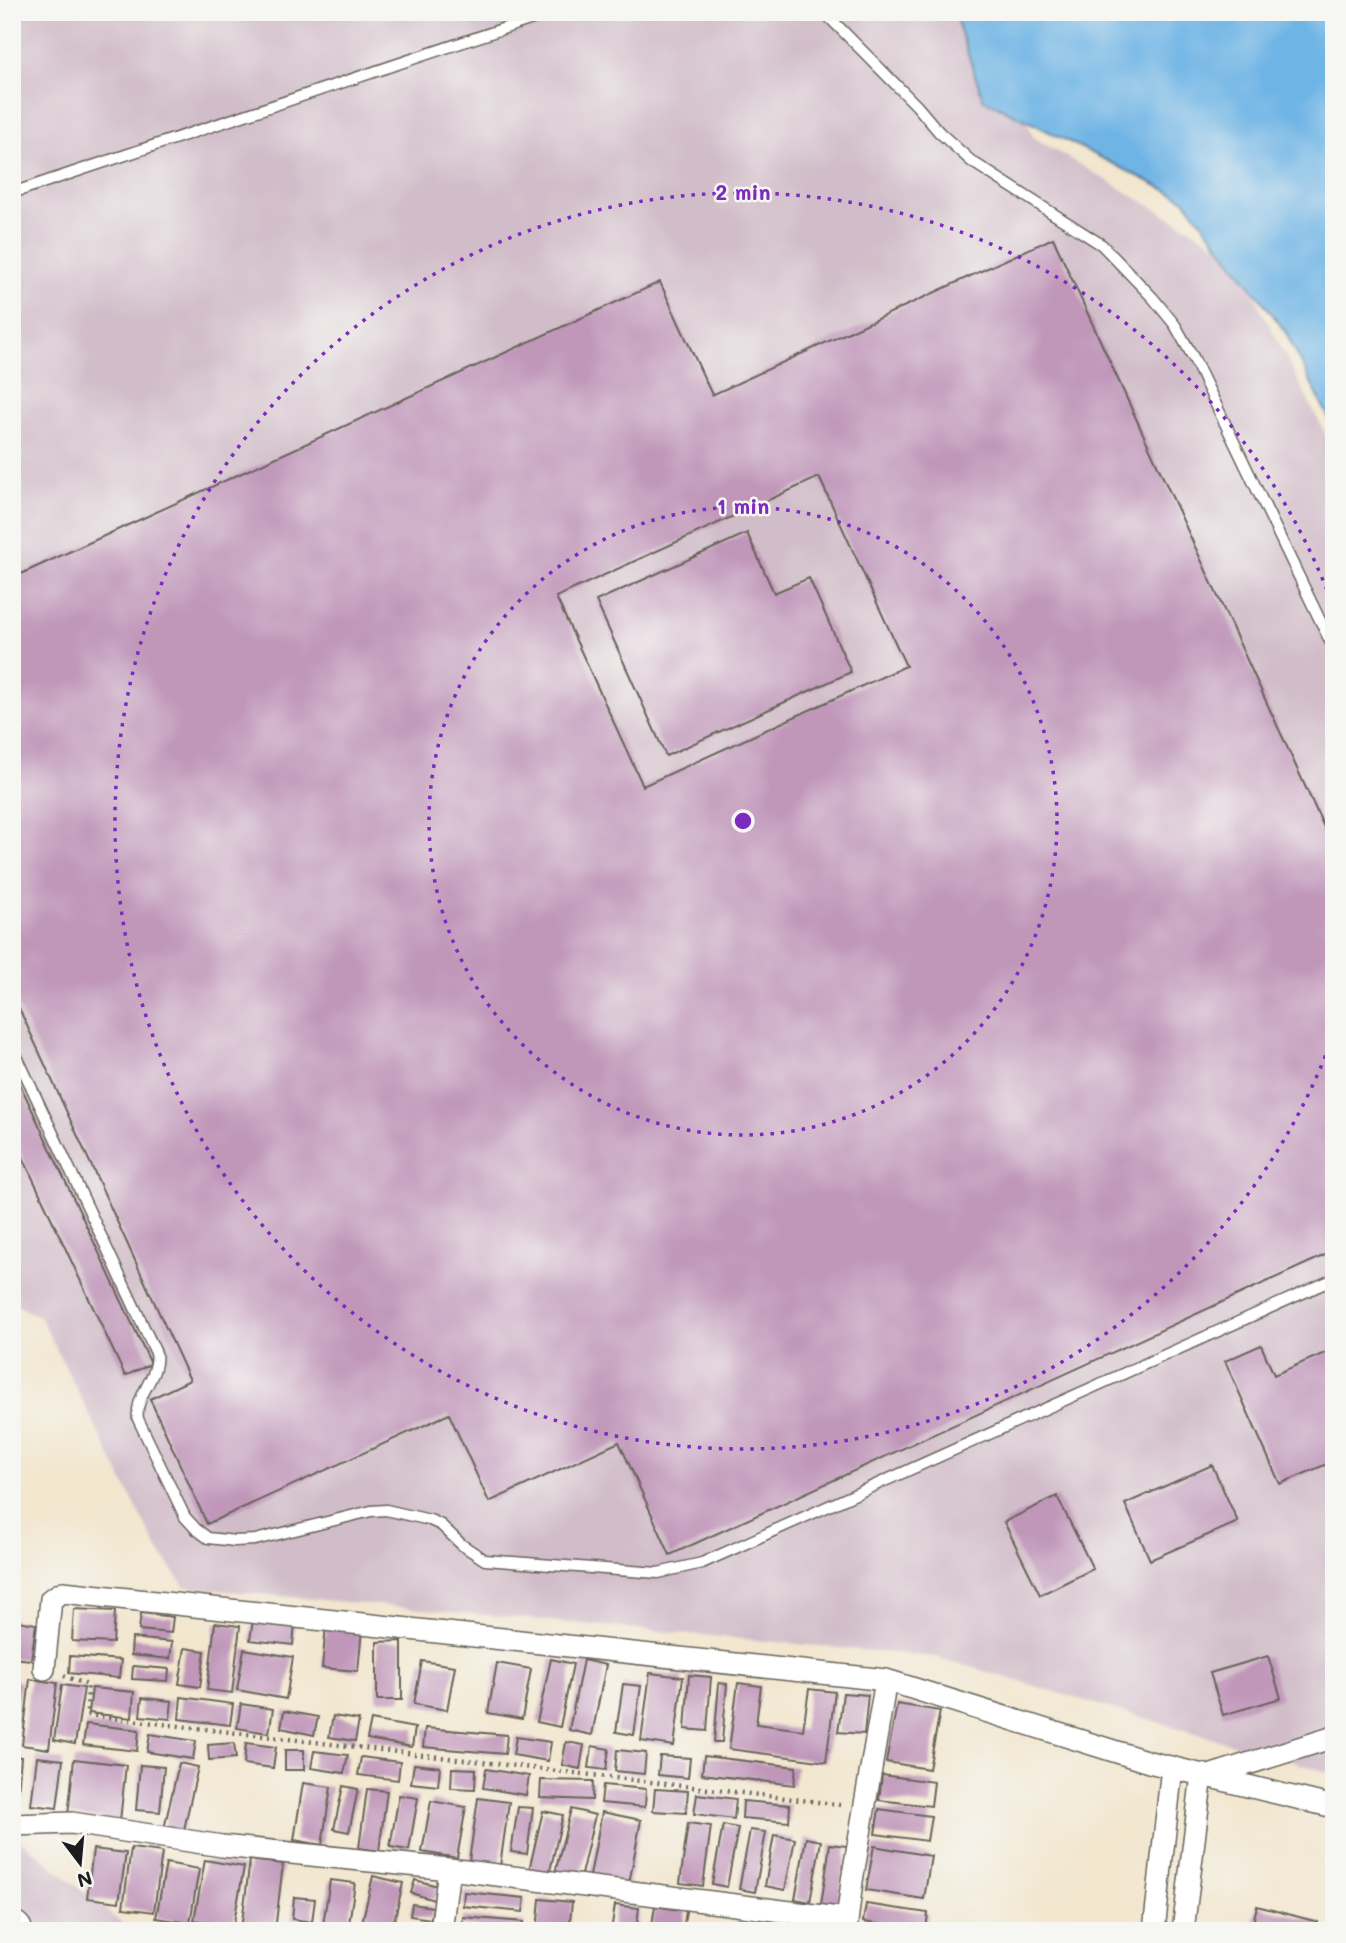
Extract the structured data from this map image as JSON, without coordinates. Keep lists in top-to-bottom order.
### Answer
{
  "north": "bottom",
  "rings": ["2 min", "1 min"]
}
